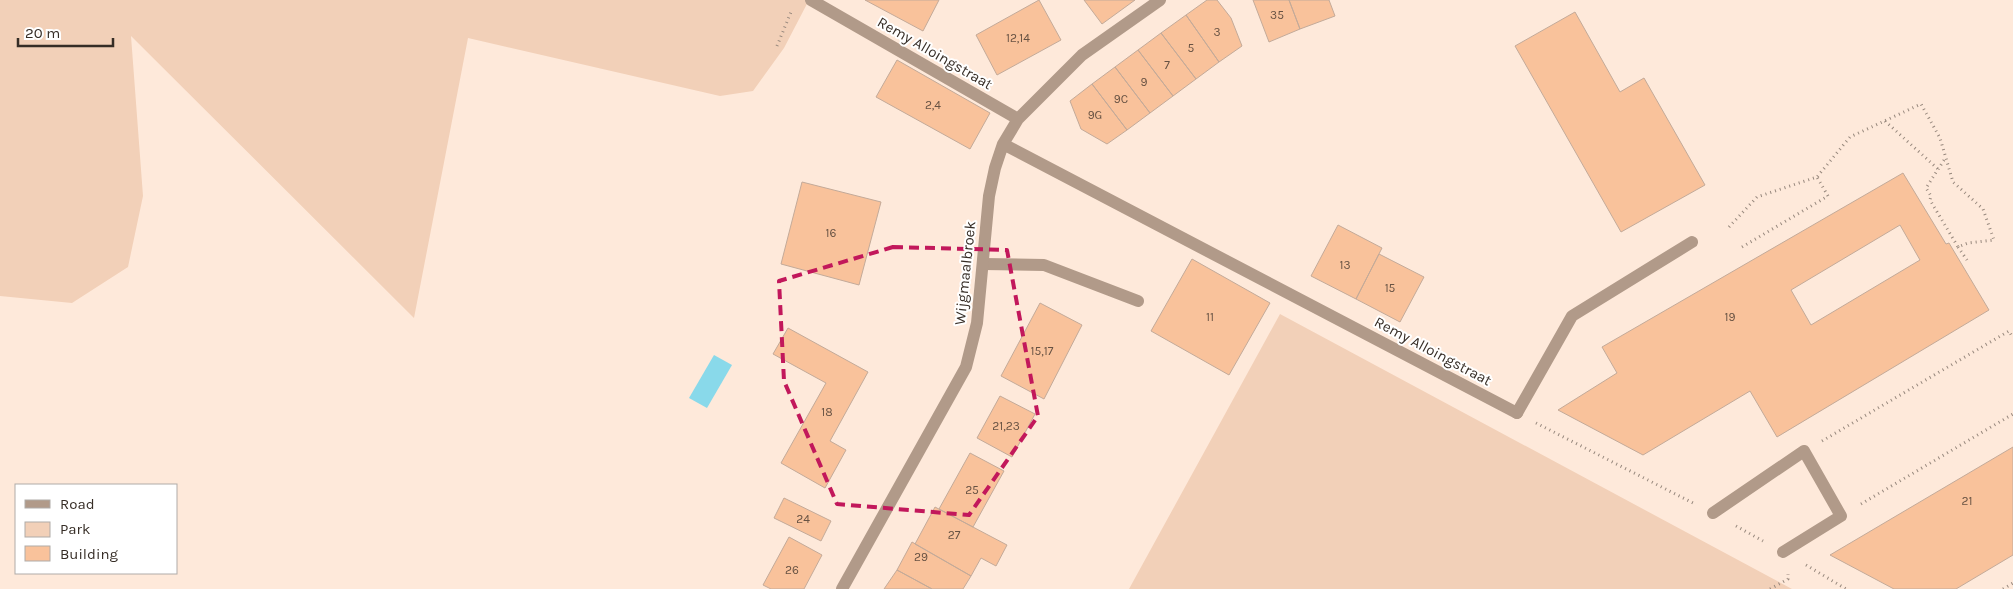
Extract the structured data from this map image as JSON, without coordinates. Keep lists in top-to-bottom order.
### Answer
{
  "streets": {
    "street": ["Remy Alloingstraat", "Wijgmaalbroek"]
  },
  "crossings": [
    ["Remy Alloingstraat", "Wijgmaalbroek"]
  ],
  "house_numbers": [
    "35",
    "3",
    "12,14",
    "5",
    "7",
    "9",
    "9C",
    "2,4",
    "9G",
    "16",
    "13",
    "15",
    "11",
    "19",
    "15,17",
    "18",
    "21,23",
    "25",
    "21",
    "24",
    "27",
    "29",
    "26"
  ],
  "legend": ["Road", "Park", "Building"],
  "scale_bar": "20 m"
}
